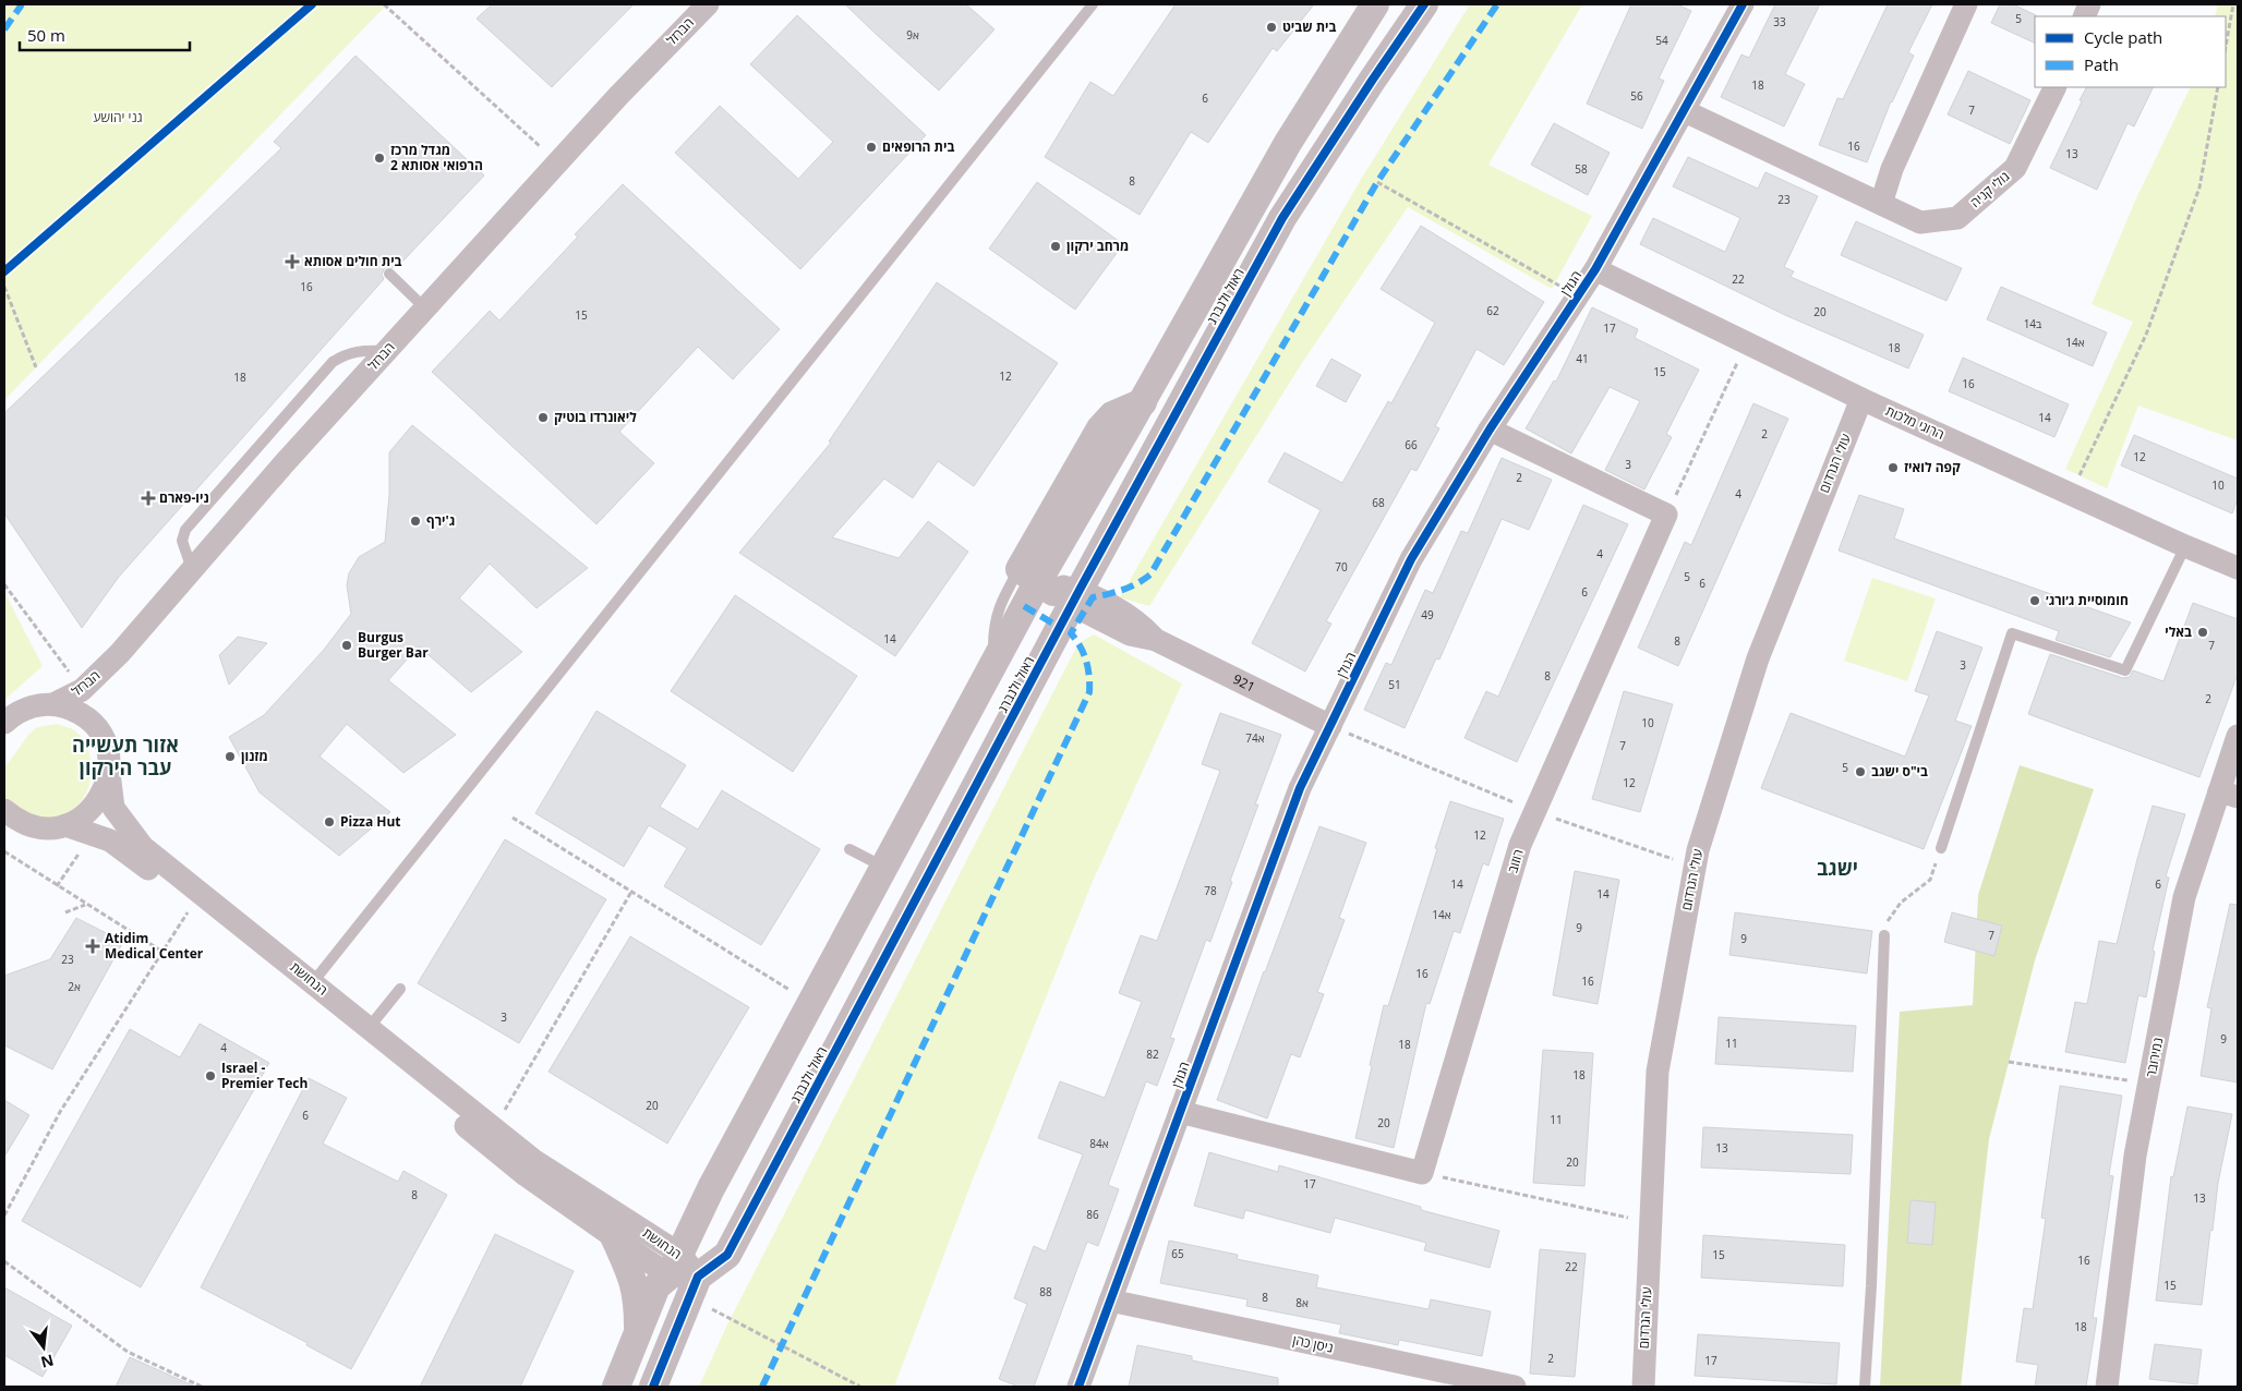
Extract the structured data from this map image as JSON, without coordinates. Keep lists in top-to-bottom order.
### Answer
{
  "streets": {
    "street": [
      "הברזל",
      "גולי קניה",
      "הגולן",
      "ראול ולנברג",
      "הרוגי מלכות",
      "עולי הגרדום",
      "921",
      "רוזוב",
      "הנחושת",
      "נמירובר",
      "ניסן כהן"
    ]
  },
  "crossings": [
    ["הברזל", "הנחושת"],
    ["גולי קניה", "הגולן"],
    ["הגולן", "הרוגי מלכות"],
    ["הגולן", "921"],
    ["הגולן", "ניסן כהן"],
    ["ראול ולנברג", "921"],
    ["ראול ולנברג", "הנחושת"],
    ["הרוגי מלכות", "עולי הגרדום"]
  ],
  "districts": ["אזור תעשייה עבר הירקון", "ישגב"],
  "parks": ["גני יהושע"],
  "places": {
    "other": [
      "בית שביט",
      "בית הרופאים",
      "מגדל מרכז הרפואי אסותא 2",
      "מרחב ירקון",
      "ליאונרדו בוטיק",
      "קפה לואיז",
      "ג'ירף",
      "חומוסיית ג׳ורג׳",
      "באלי",
      "Burgus Burger Bar",
      "מזנון",
      "בי\"ס ישגב",
      "Pizza Hut",
      "Israel - Premier Tech"
    ],
    "health": ["בית חולים אסותא", "ניו-פארם", "Atidim Medical Center"]
  },
  "house_numbers": [
    "5",
    "33",
    "9א",
    "54",
    "18",
    "56",
    "6",
    "7",
    "16",
    "13",
    "58",
    "8",
    "23",
    "22",
    "16",
    "62",
    "20",
    "15",
    "14ב",
    "17",
    "14א",
    "18",
    "41",
    "15",
    "12",
    "18",
    "16",
    "14",
    "2",
    "66",
    "12",
    "3",
    "2",
    "10",
    "4",
    "68",
    "4",
    "70",
    "5",
    "6",
    "6",
    "49",
    "14",
    "8",
    "7",
    "3",
    "8",
    "51",
    "2",
    "10",
    "74א",
    "7",
    "5",
    "12",
    "12",
    "14",
    "6",
    "78",
    "14",
    "14א",
    "9",
    "7",
    "9",
    "23",
    "16",
    "16",
    "2א",
    "3",
    "9",
    "11",
    "18",
    "4",
    "82",
    "18",
    "20",
    "6",
    "11",
    "20",
    "84א",
    "13",
    "20",
    "17",
    "8",
    "13",
    "86",
    "65",
    "15",
    "16",
    "22",
    "15",
    "88",
    "8",
    "8א",
    "18",
    "2",
    "17"
  ],
  "legend": ["Cycle path", "Path"],
  "scale_bar": "50 m",
  "north": "bottom"
}
